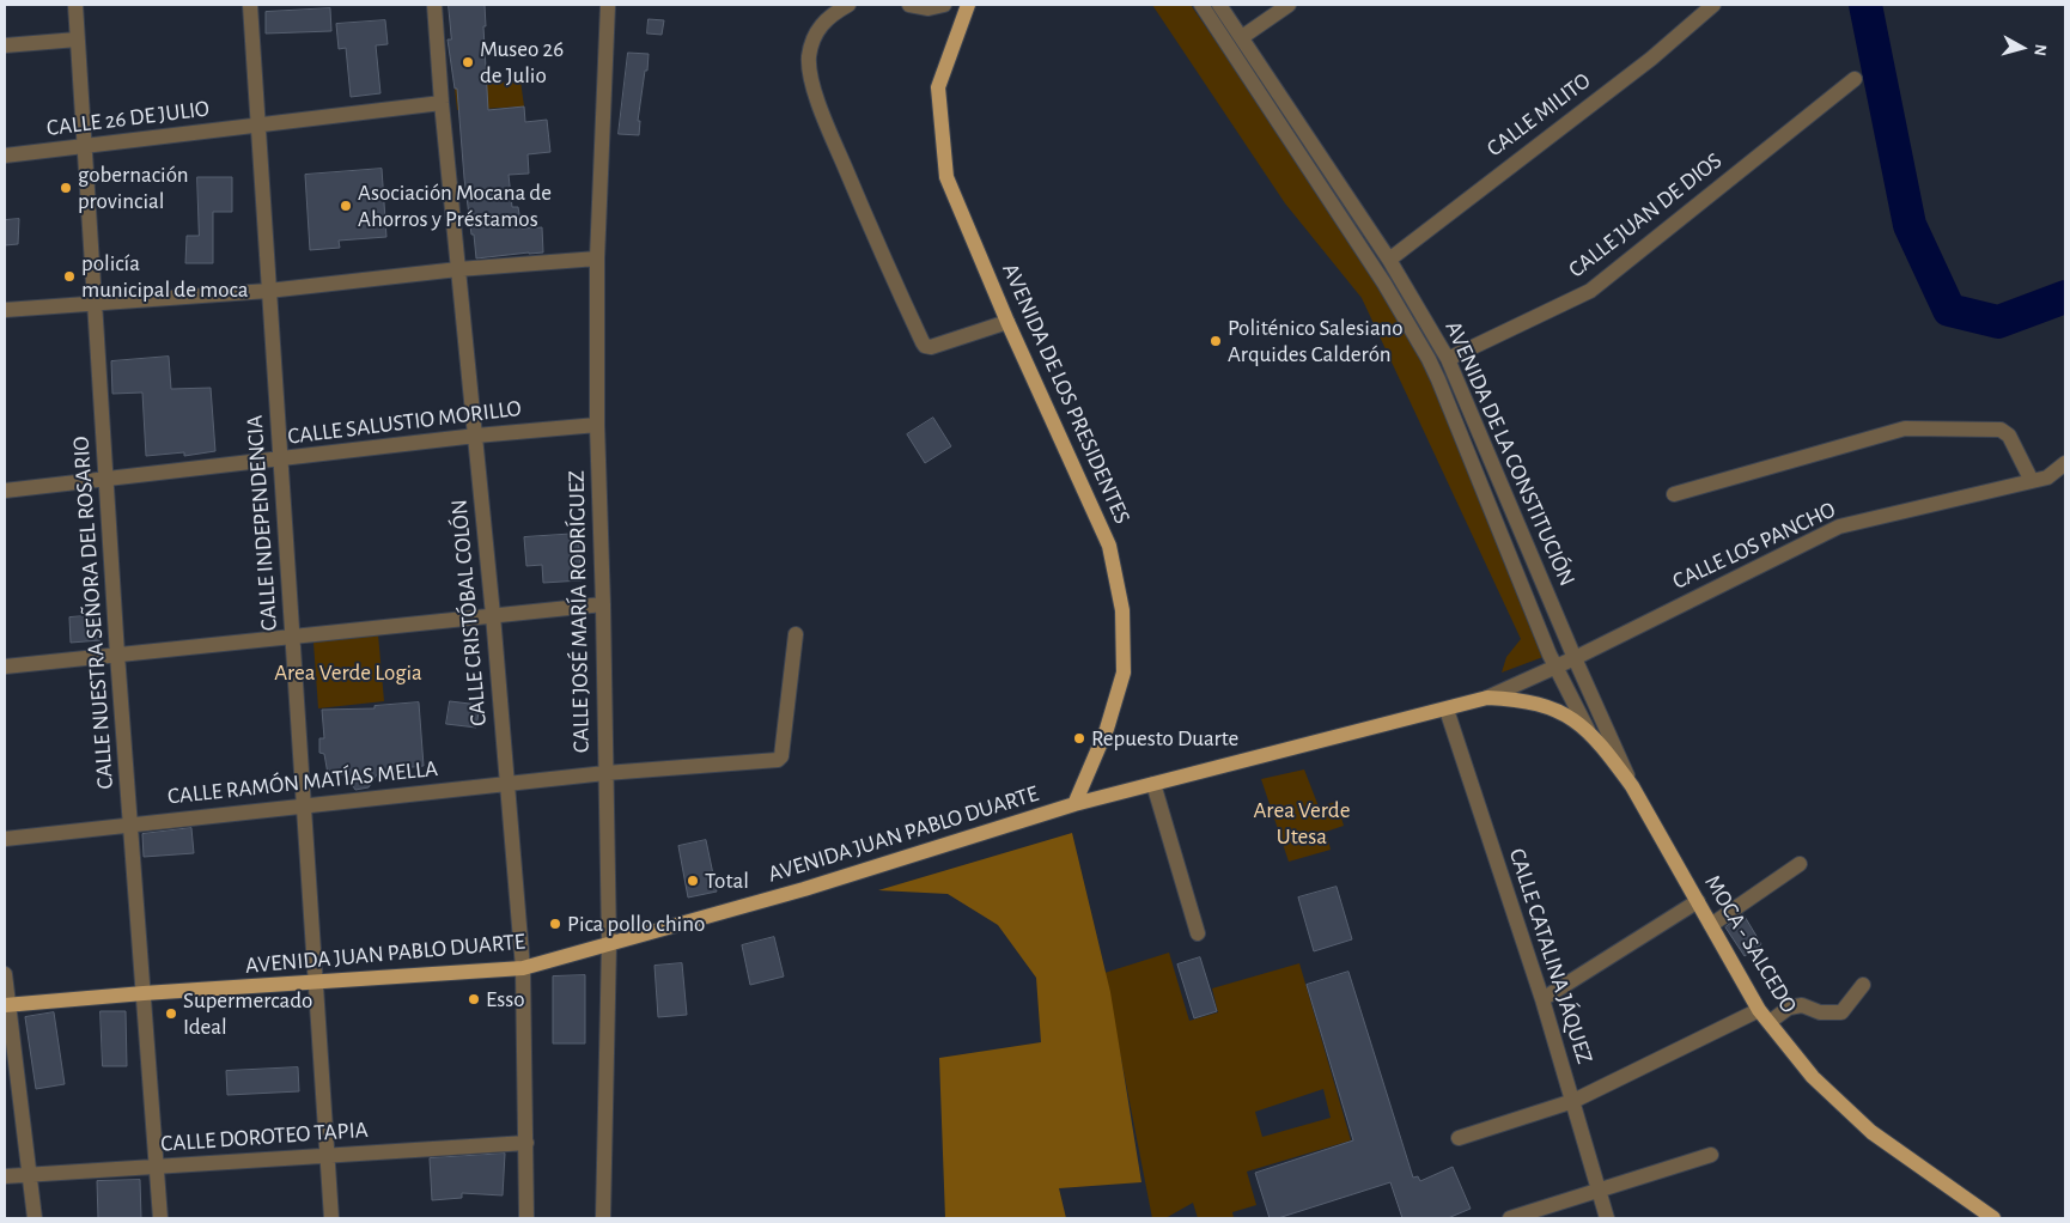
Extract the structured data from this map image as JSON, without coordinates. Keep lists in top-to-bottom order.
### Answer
{
  "streets": {
    "main road": ["AVENIDA DE LOS PRESIDENTES", "AVENIDA JUAN PABLO DUARTE", "MOCA - SALCEDO"],
    "street": [
      "CALLE MILITO",
      "CALLE 26 DE JULIO",
      "CALLE JUAN DE DIOS",
      "CALLE SALUSTIO MORILLO",
      "AVENIDA DE LA CONSTITUCIÓN",
      "CALLE INDEPENDENCIA",
      "CALLE LOS PANCHO",
      "CALLE JOSÉ MARÍA RODRÍGUEZ",
      "CALLE NUESTRA SEÑORA DEL ROSARIO",
      "CALLE CRISTÓBAL COLÓN",
      "CALLE RAMÓN MATÍAS MELLA",
      "CALLE CATALINA JÁQUEZ",
      "CALLE DOROTEO TAPIA"
    ]
  },
  "crossings": [
    ["CALLE MILITO", "AVENIDA DE LA CONSTITUCIÓN"],
    ["CALLE 26 DE JULIO", "CALLE INDEPENDENCIA"],
    ["CALLE 26 DE JULIO", "CALLE NUESTRA SEÑORA DEL ROSARIO"],
    ["CALLE 26 DE JULIO", "CALLE CRISTÓBAL COLÓN"],
    ["CALLE JUAN DE DIOS", "AVENIDA DE LA CONSTITUCIÓN"],
    ["AVENIDA DE LOS PRESIDENTES", "AVENIDA JUAN PABLO DUARTE"],
    ["CALLE SALUSTIO MORILLO", "CALLE INDEPENDENCIA"],
    ["CALLE SALUSTIO MORILLO", "CALLE JOSÉ MARÍA RODRÍGUEZ"],
    ["CALLE SALUSTIO MORILLO", "CALLE NUESTRA SEÑORA DEL ROSARIO"],
    ["CALLE SALUSTIO MORILLO", "CALLE CRISTÓBAL COLÓN"],
    ["AVENIDA DE LA CONSTITUCIÓN", "CALLE LOS PANCHO"],
    ["AVENIDA DE LA CONSTITUCIÓN", "AVENIDA JUAN PABLO DUARTE"],
    ["AVENIDA DE LA CONSTITUCIÓN", "MOCA - SALCEDO"],
    ["CALLE INDEPENDENCIA", "CALLE RAMÓN MATÍAS MELLA"],
    ["CALLE INDEPENDENCIA", "AVENIDA JUAN PABLO DUARTE"],
    ["CALLE INDEPENDENCIA", "CALLE DOROTEO TAPIA"],
    ["CALLE LOS PANCHO", "AVENIDA JUAN PABLO DUARTE"],
    ["CALLE JOSÉ MARÍA RODRÍGUEZ", "CALLE RAMÓN MATÍAS MELLA"],
    ["CALLE JOSÉ MARÍA RODRÍGUEZ", "AVENIDA JUAN PABLO DUARTE"],
    ["CALLE NUESTRA SEÑORA DEL ROSARIO", "CALLE RAMÓN MATÍAS MELLA"],
    ["CALLE NUESTRA SEÑORA DEL ROSARIO", "AVENIDA JUAN PABLO DUARTE"],
    ["CALLE NUESTRA SEÑORA DEL ROSARIO", "CALLE DOROTEO TAPIA"],
    ["CALLE CRISTÓBAL COLÓN", "CALLE RAMÓN MATÍAS MELLA"],
    ["CALLE CRISTÓBAL COLÓN", "AVENIDA JUAN PABLO DUARTE"],
    ["CALLE CRISTÓBAL COLÓN", "CALLE DOROTEO TAPIA"],
    ["AVENIDA JUAN PABLO DUARTE", "MOCA - SALCEDO"],
    ["AVENIDA JUAN PABLO DUARTE", "CALLE CATALINA JÁQUEZ"]
  ],
  "parks": ["Area Verde Logia", "Area Verde Utesa"],
  "places": [
    "Museo 26 de Julio",
    "gobernación provincial",
    "Asociación Mocana de Ahorros y Préstamos",
    "policía municipal de moca",
    "Politénico Salesiano Arquides Calderón",
    "Repuesto Duarte",
    "Total",
    "Pica pollo chino",
    "Esso",
    "Supermercado Ideal"
  ],
  "north": "right"
}
